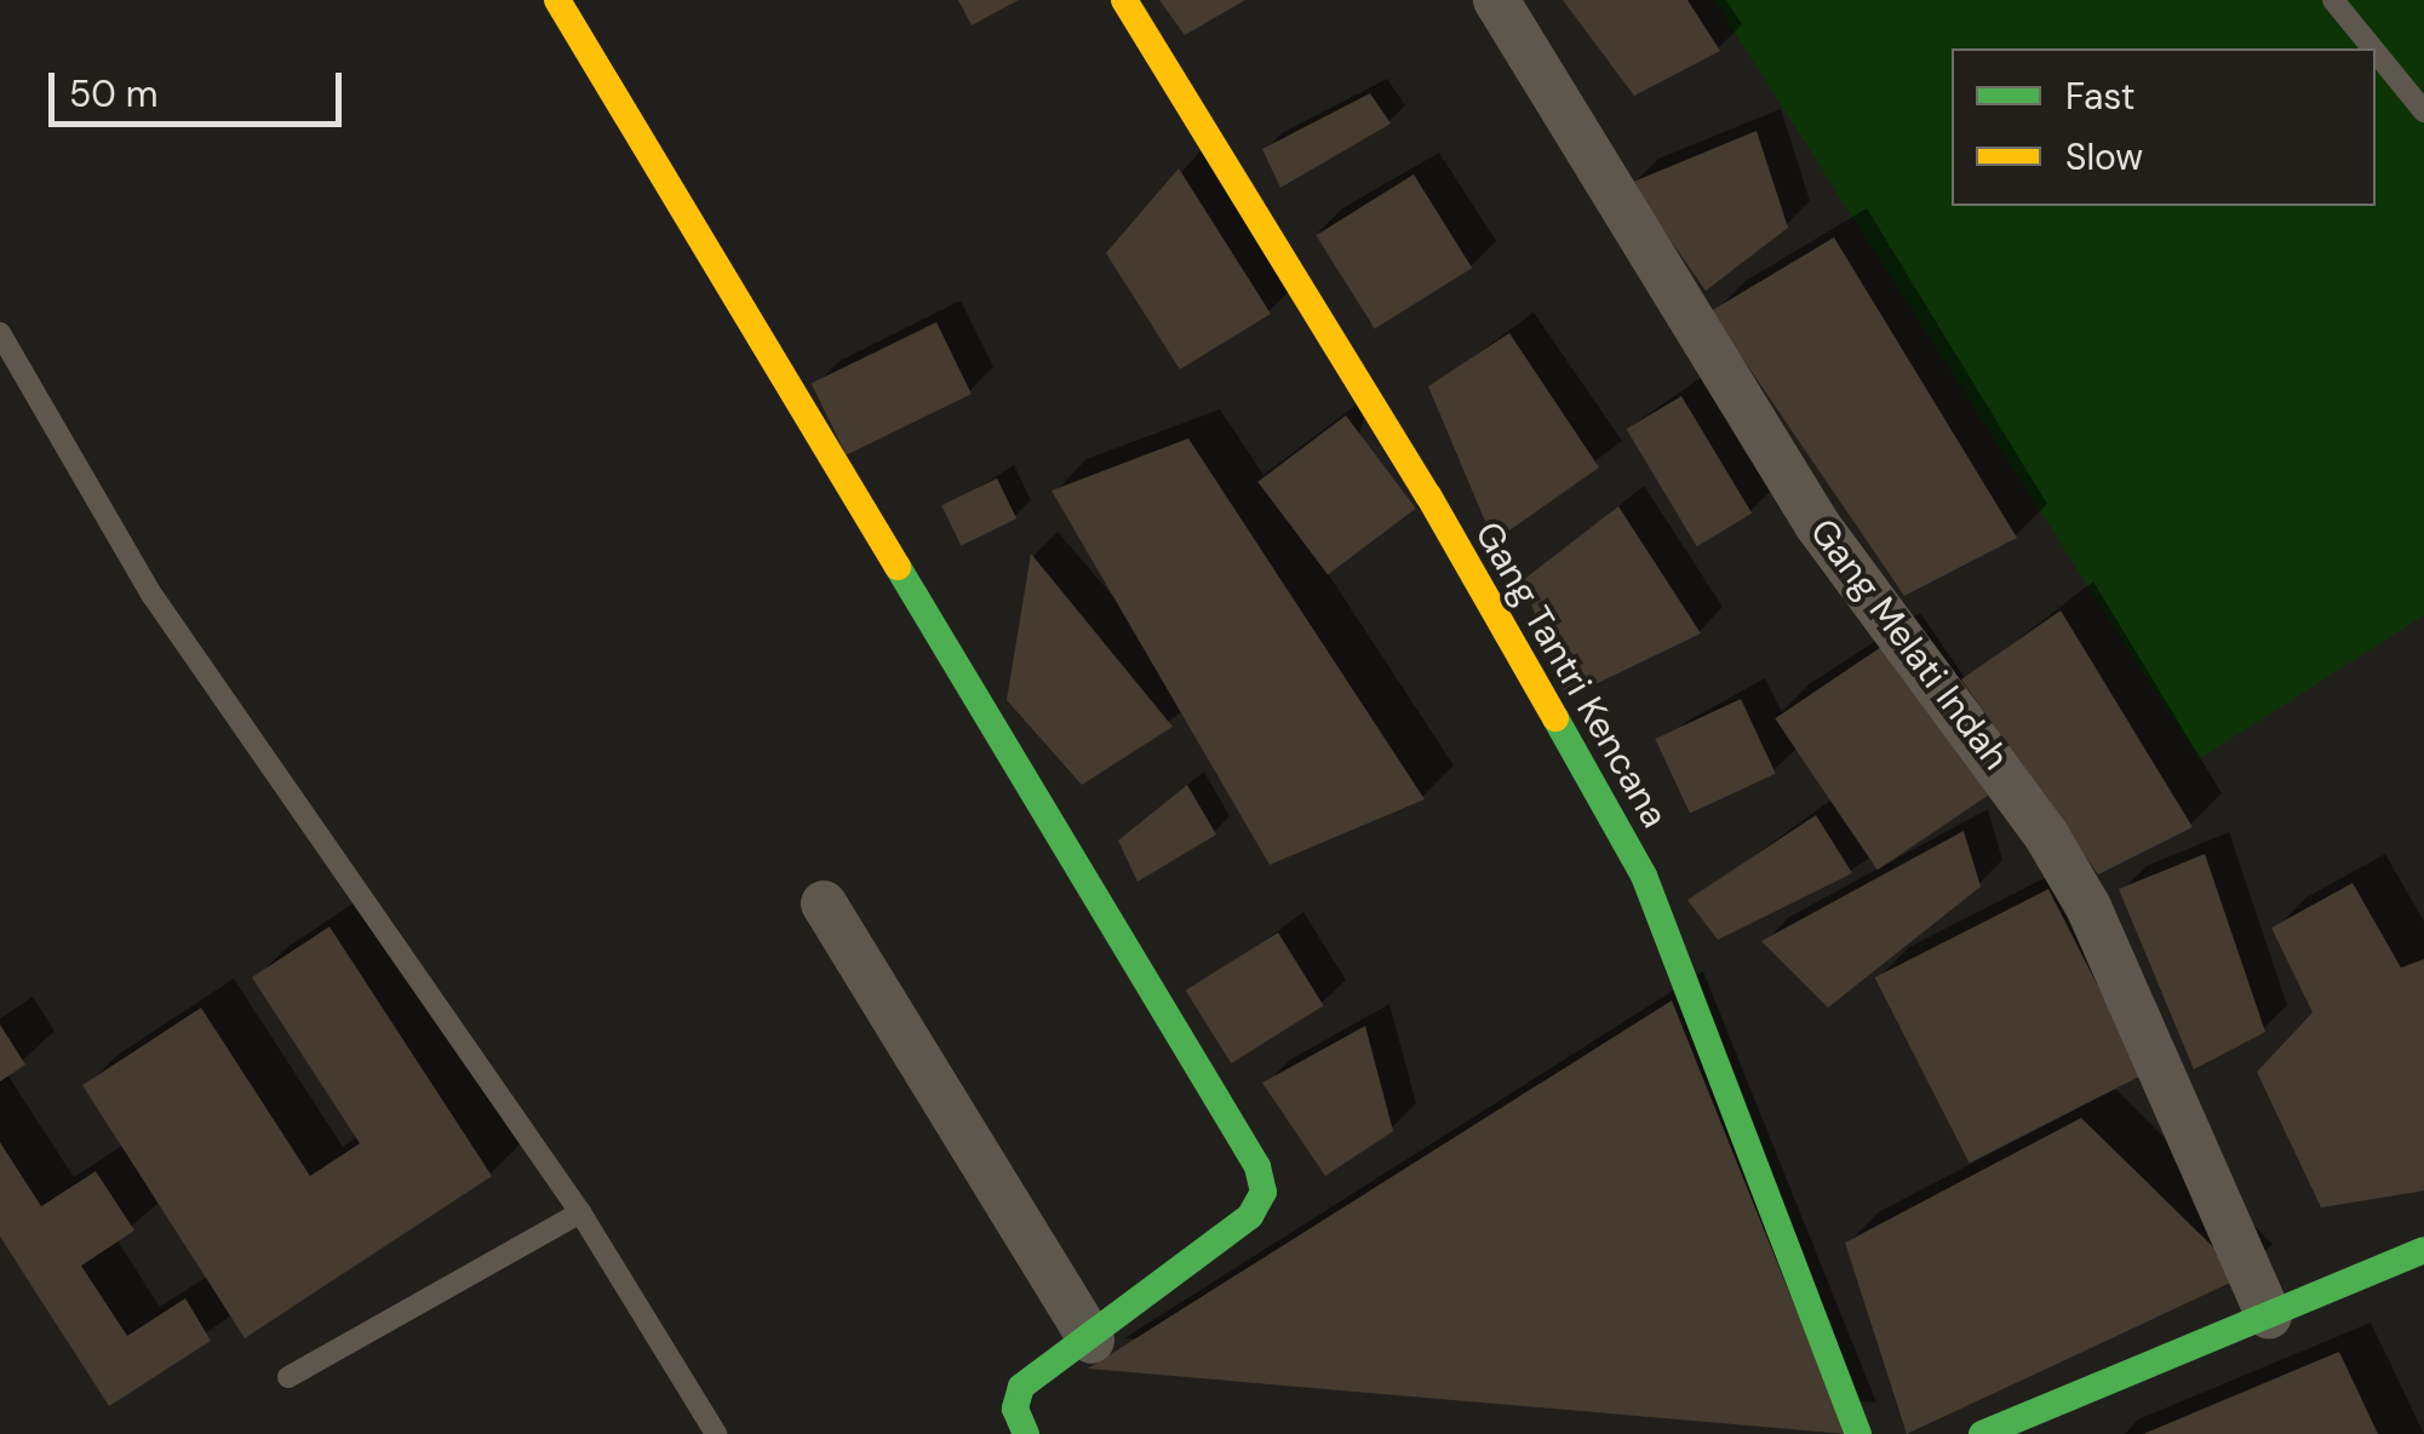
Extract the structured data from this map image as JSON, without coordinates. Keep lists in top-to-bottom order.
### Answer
{
  "streets": {
    "street": ["Gang Melati Indah", "Gang Tantri Kencana"]
  },
  "legend": ["Fast", "Slow"],
  "scale_bar": "50 m"
}
